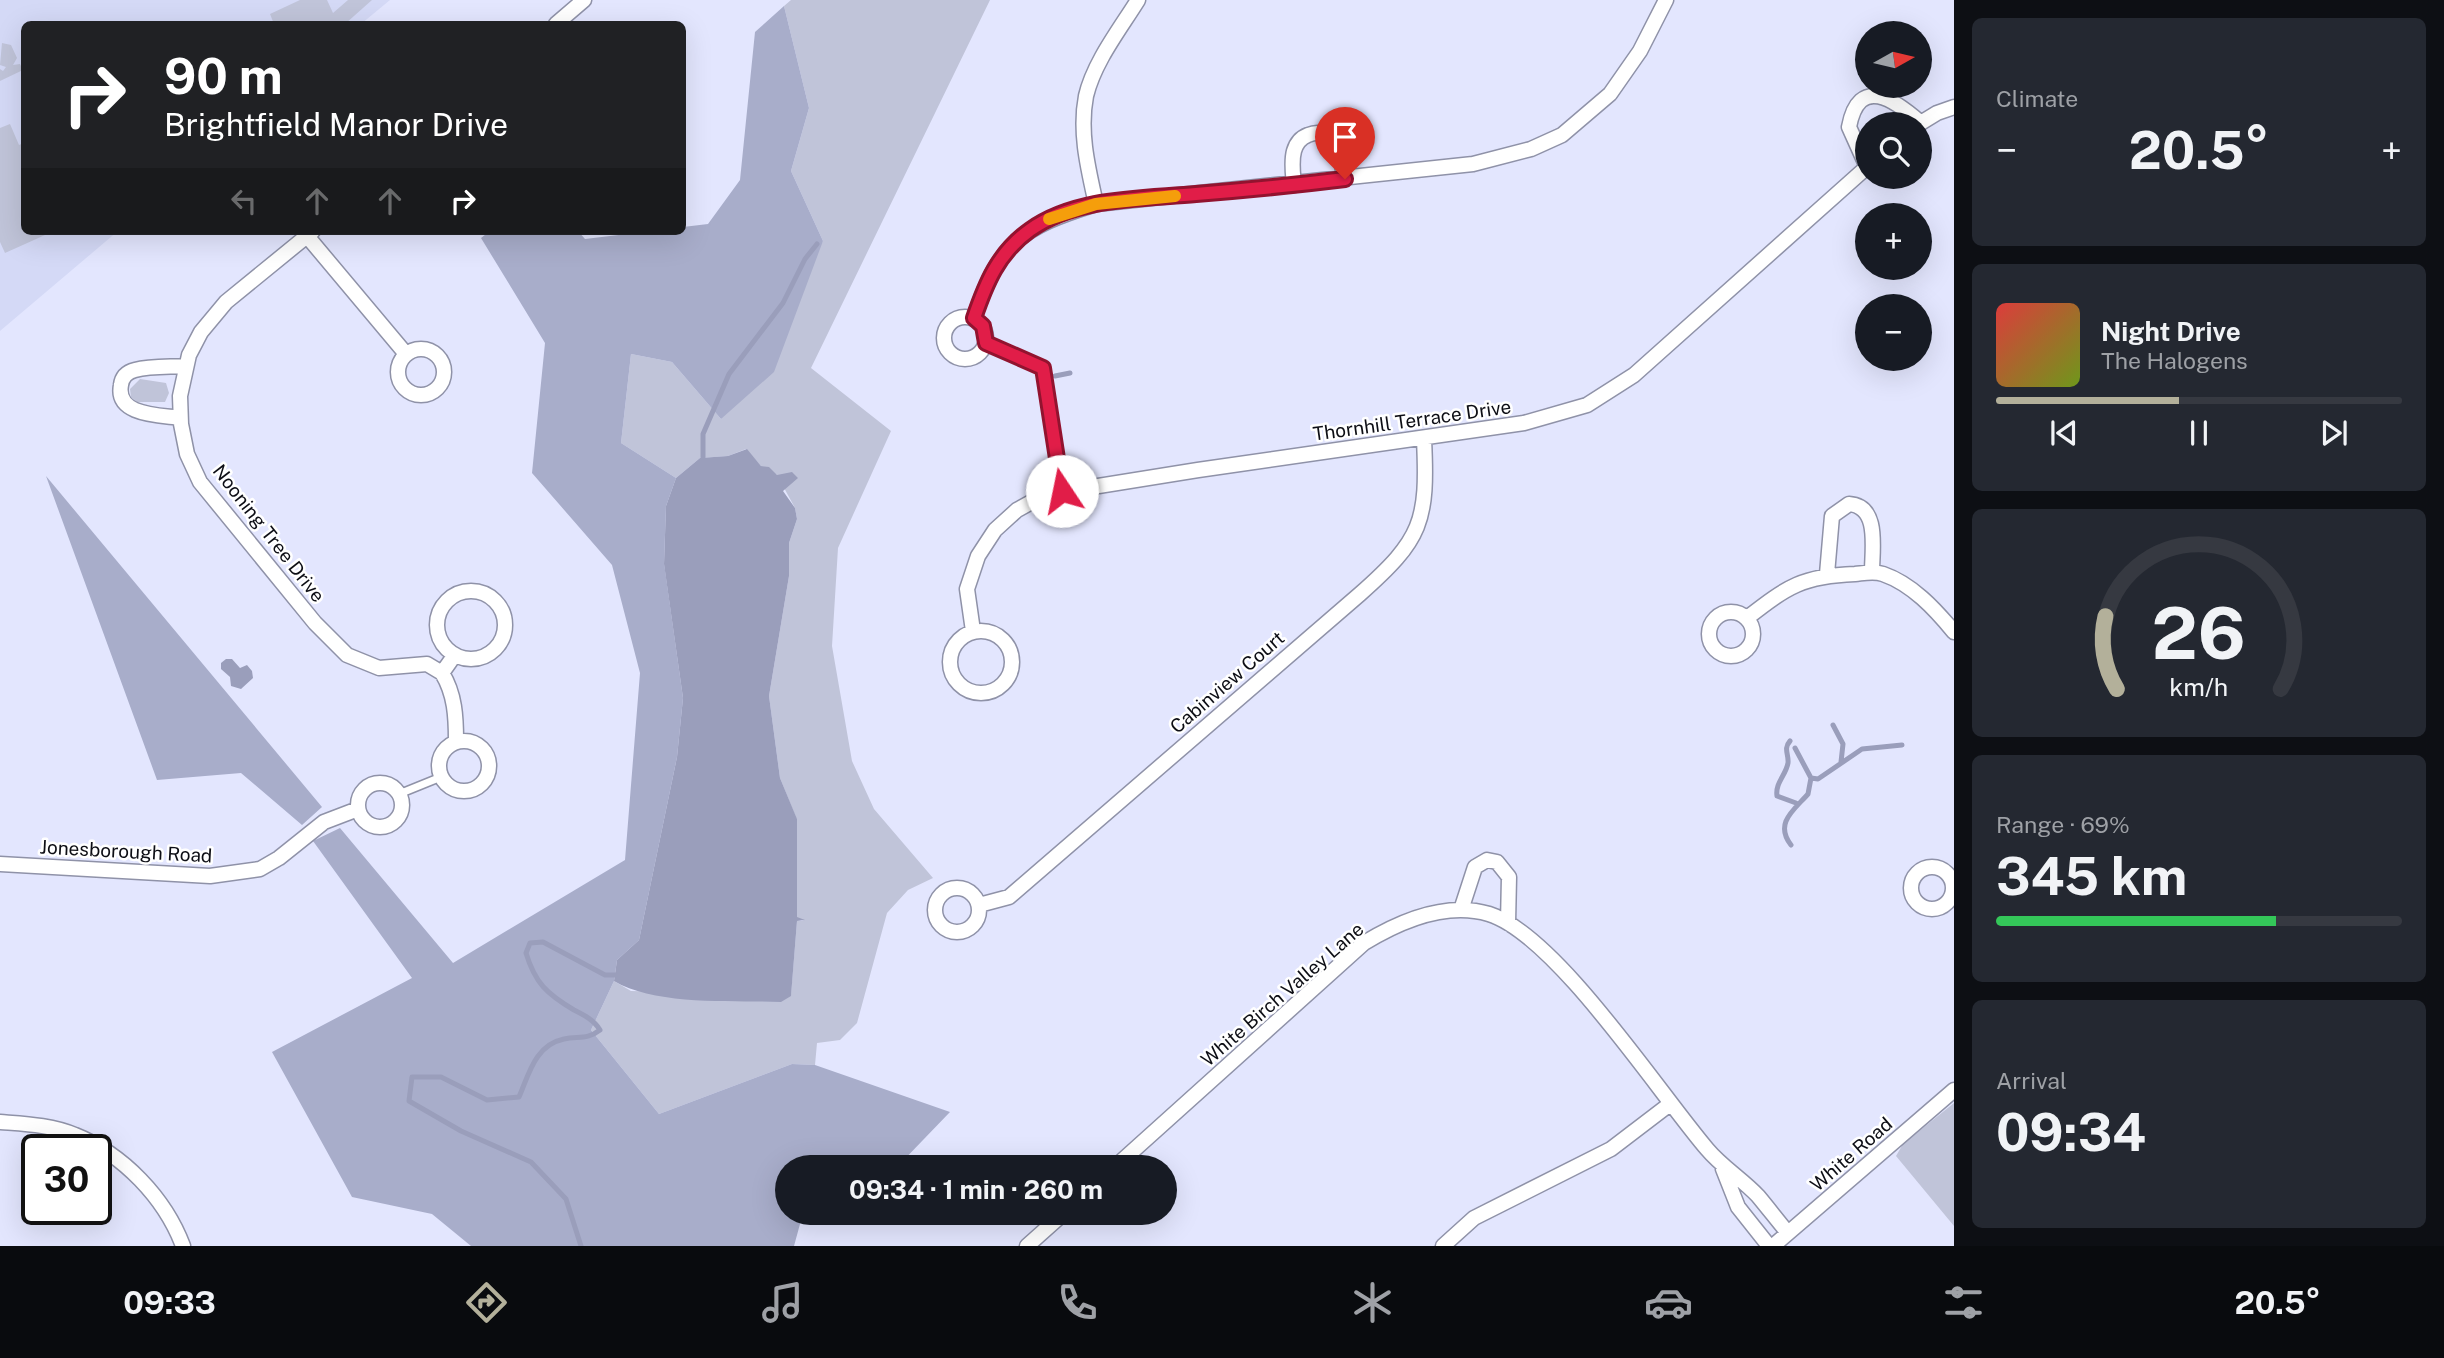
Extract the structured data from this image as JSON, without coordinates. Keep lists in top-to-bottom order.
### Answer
{
  "streets": {
    "street": [
      "Thornhill Terrace Drive",
      "Nooning Tree Drive",
      "Cabinview Court",
      "Jonesborough Road",
      "White Birch Valley Lane",
      "White Road"
    ]
  },
  "crossings": [
    ["Thornhill Terrace Drive", "Cabinview Court"],
    ["White Birch Valley Lane", "White Road"]
  ],
  "north": "right",
  "page": {
    "tile": [
      "Climate",
      ["Range · 69%", "345 km"],
      ["Arrival", "09:34"]
    ],
    "map_buttons": ["+", "−"],
    "turn": ["90 m", "Brightfield Manor Drive"],
    "heat": ["−", "20.5°", "+"],
    "song": ["Night Drive", "The Halogens"],
    "limit": "30",
    "trip": "09:34 · 1 min · 260 m",
    "tabs": ["09:33", "20.5°"],
    "gauge": ["26", "km/h"]
  }
}
